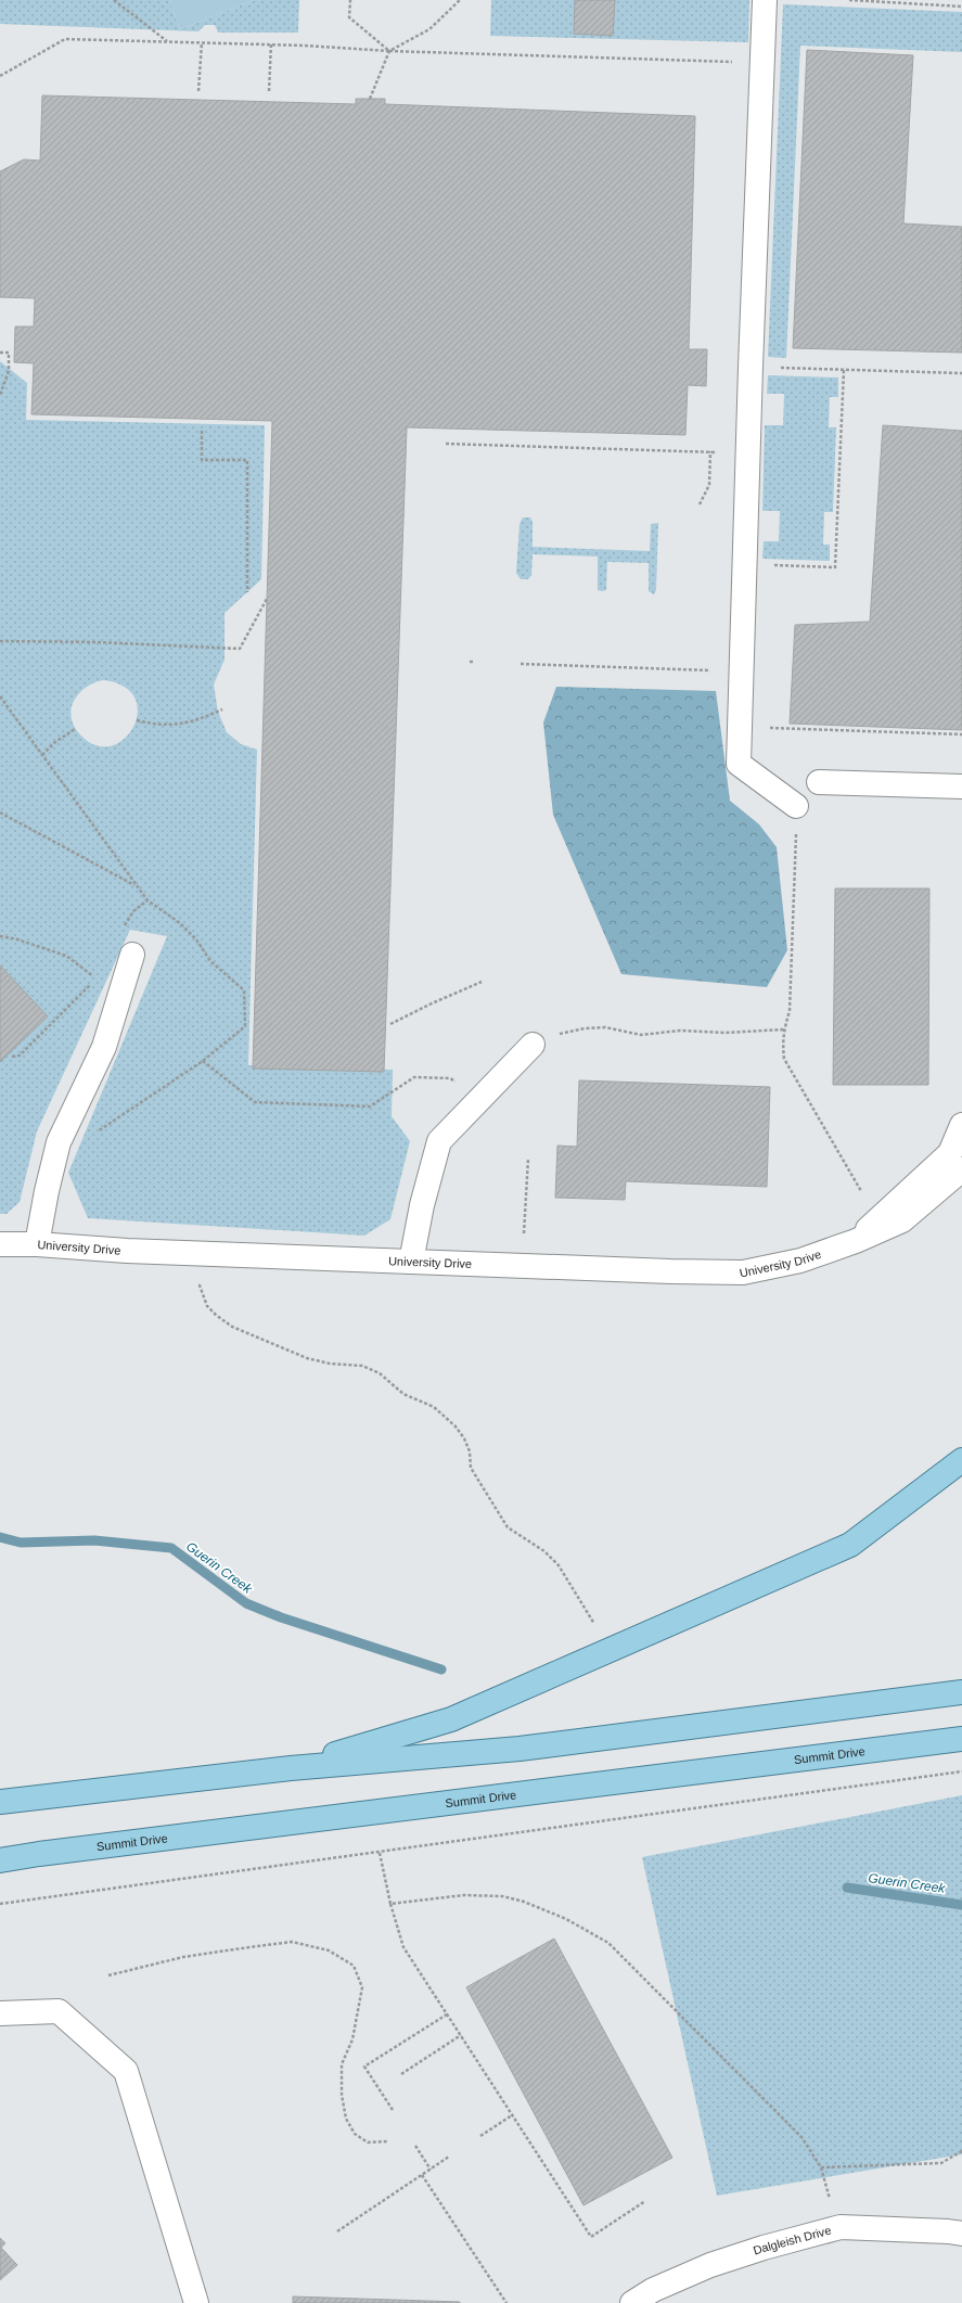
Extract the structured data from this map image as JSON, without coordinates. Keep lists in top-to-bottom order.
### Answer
{
  "streets": {
    "main road": ["Summit Drive"],
    "street": ["University Drive", "Dalgleish Drive"]
  },
  "water": ["Guerin Creek"]
}
